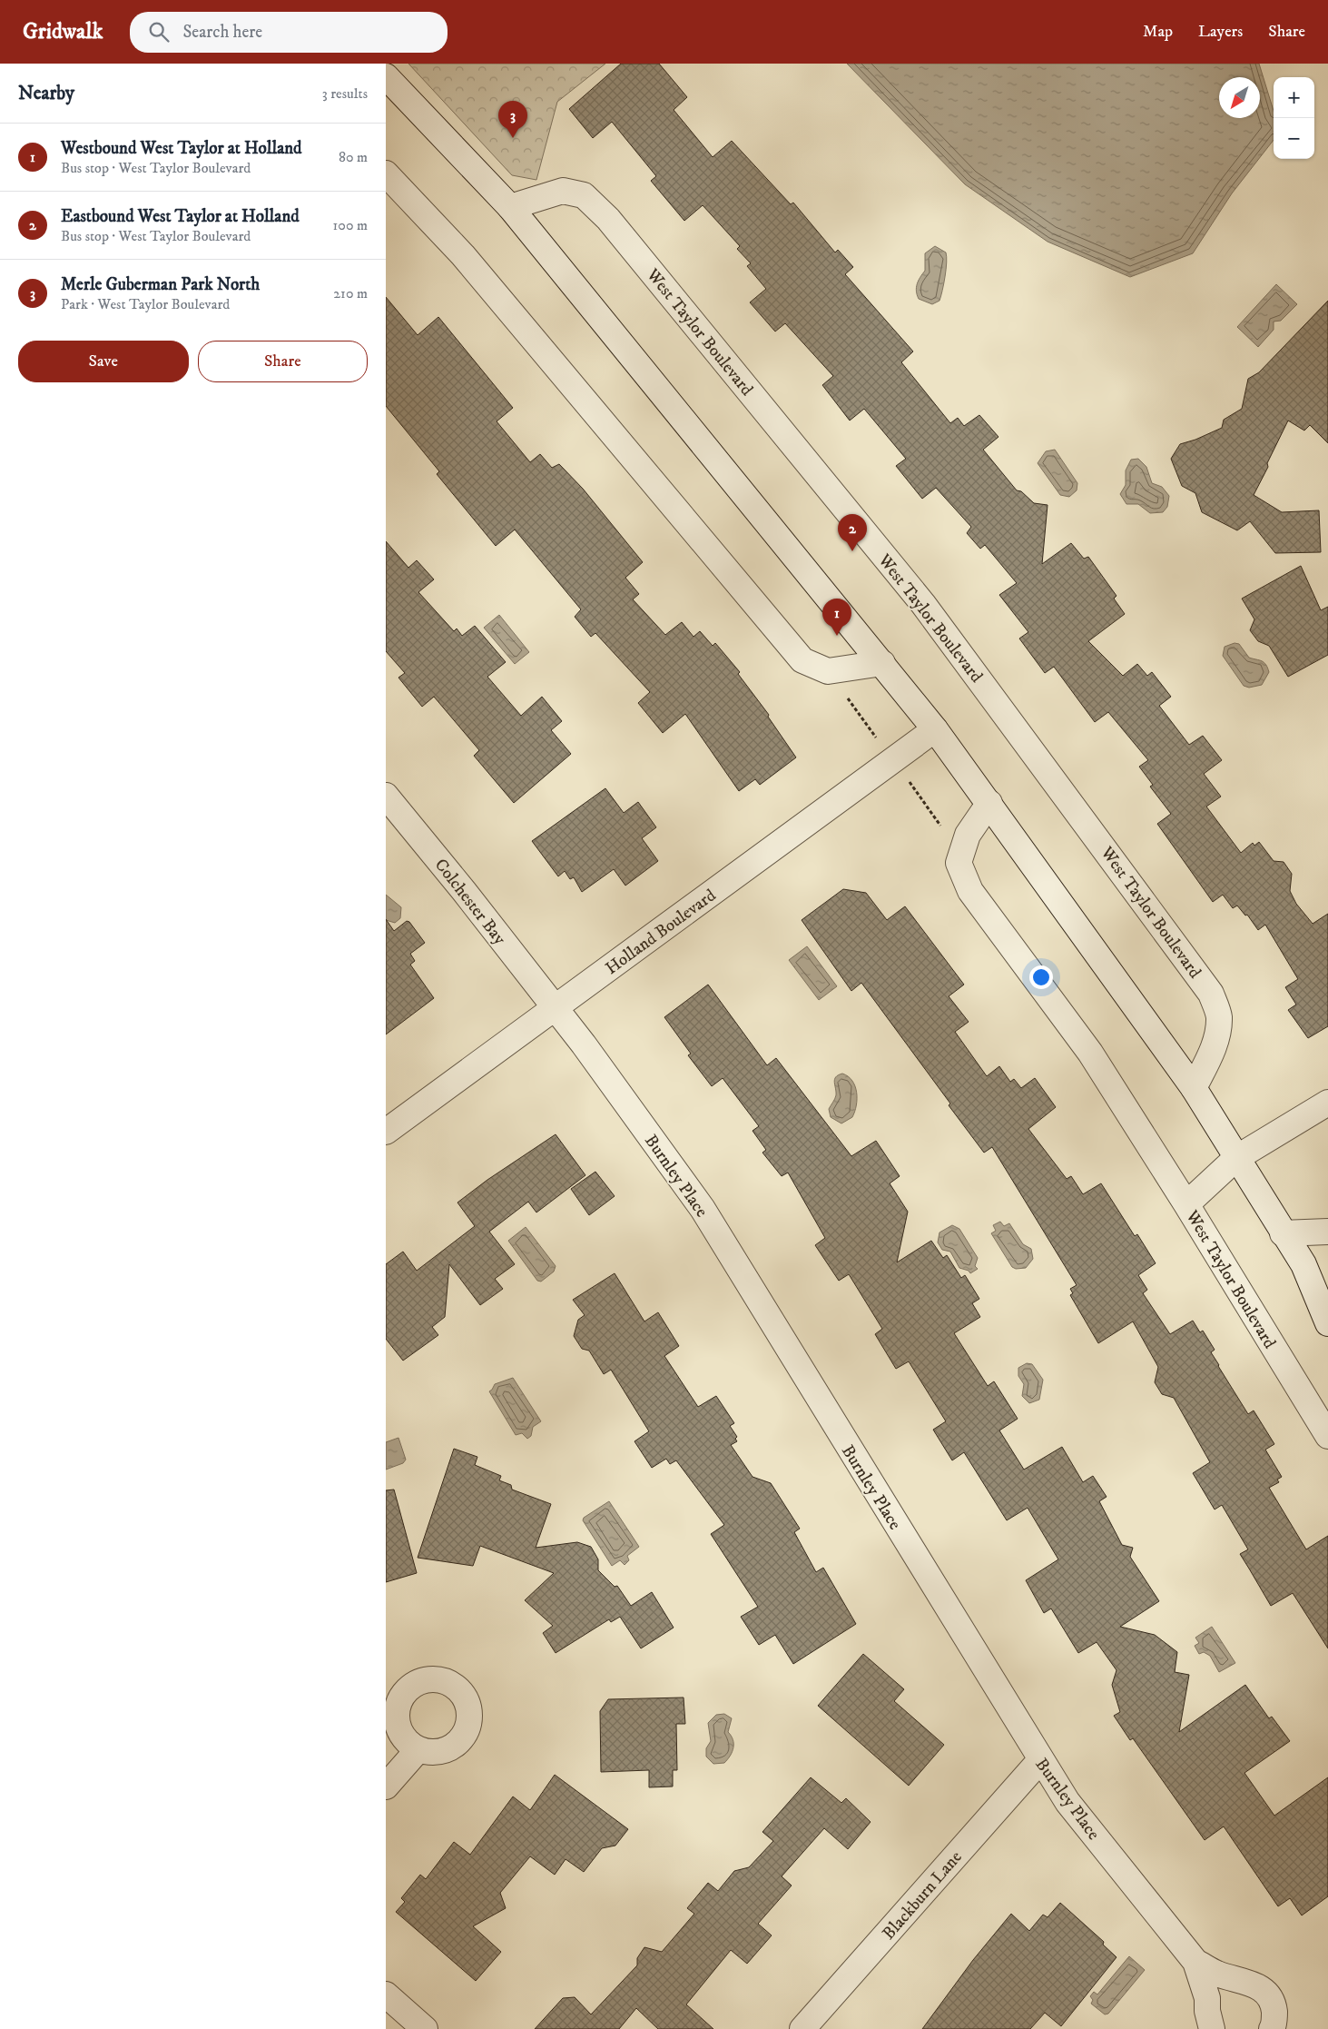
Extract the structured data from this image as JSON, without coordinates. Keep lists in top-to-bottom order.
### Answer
{
  "streets": {
    "street": [
      "West Taylor Boulevard",
      "Colchester Bay",
      "Holland Boulevard",
      "Burnley Place",
      "Blackburn Lane"
    ]
  },
  "crossings": [
    ["Colchester Bay", "Holland Boulevard"],
    ["Colchester Bay", "Burnley Place"],
    ["Holland Boulevard", "Burnley Place"],
    ["Burnley Place", "Blackburn Lane"]
  ],
  "north": "bottom left",
  "page": {
    "header": "Gridwalk",
    "search": "Search here",
    "nav": ["Map", "Layers", "Share"],
    "heading": ["Nearby", "3 results"],
    "map_buttons": ["+", "−"],
    "pins": ["3", "2", "1"],
    "list": [
      {
        "mark": "1",
        "name": "Westbound West Taylor at Holland",
        "note": "Bus stop · West Taylor Boulevard",
        "value": "80 m"
      },
      {
        "mark": "2",
        "name": "Eastbound West Taylor at Holland",
        "note": "Bus stop · West Taylor Boulevard",
        "value": "100 m"
      },
      {
        "mark": "3",
        "name": "Merle Guberman Park North",
        "note": "Park · West Taylor Boulevard",
        "value": "210 m"
      }
    ],
    "buttons": ["Save", "Share"]
  }
}
